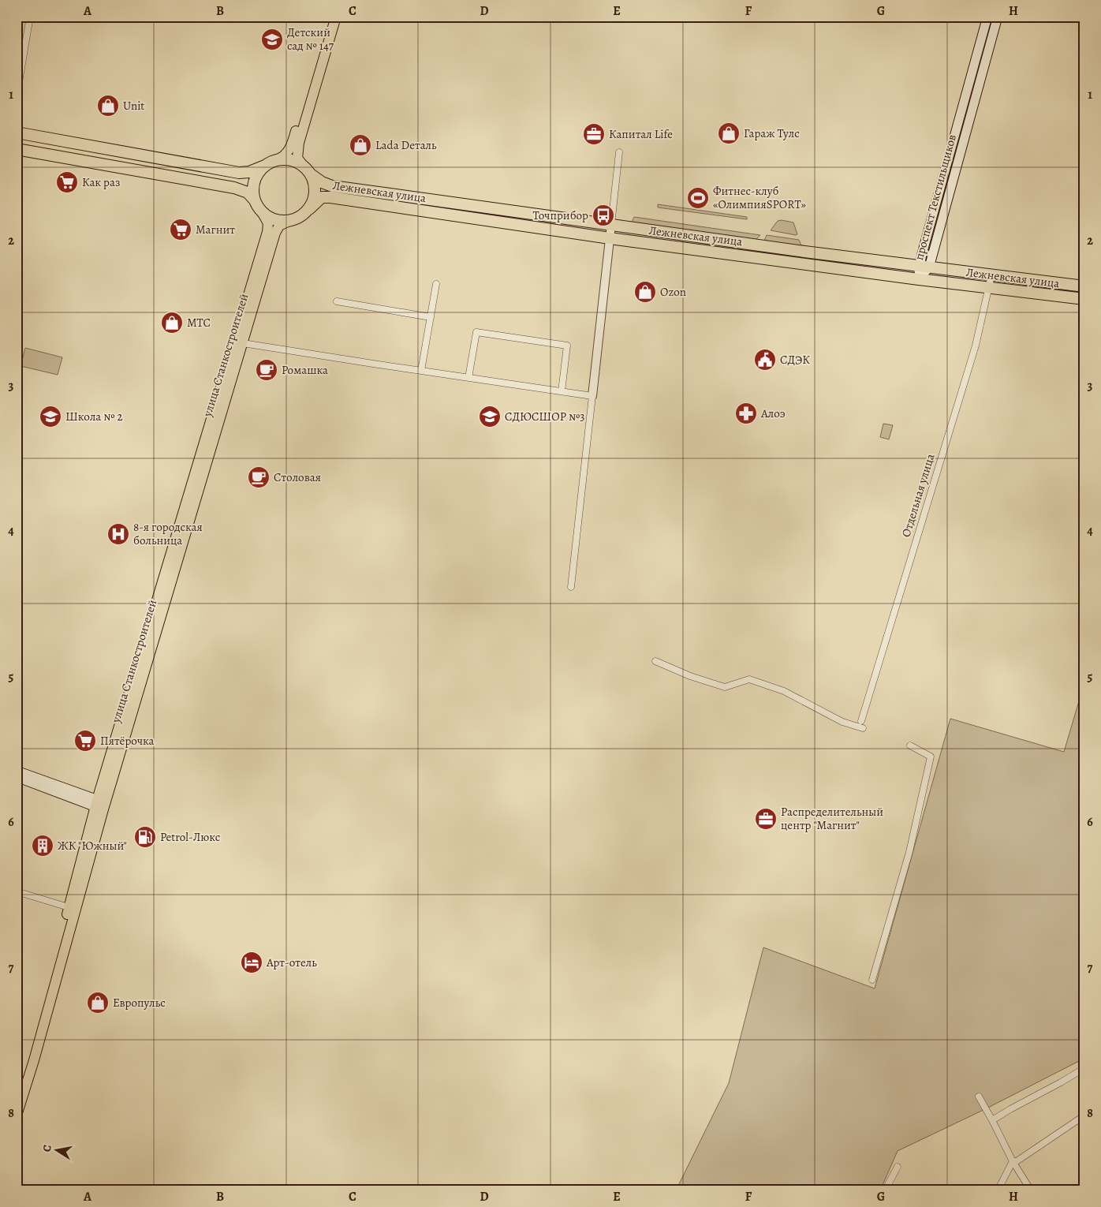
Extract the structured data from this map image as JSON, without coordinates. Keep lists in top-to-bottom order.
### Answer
{
  "streets": {
    "highway": ["Лежневская улица"],
    "main road": ["проспект Текстильщиков", "улица Станкостроителей"],
    "street": ["Отдельная улица"]
  },
  "crossings": [
    ["Лежневская улица", "проспект Текстильщиков"],
    ["Лежневская улица", "улица Станкостроителей"],
    ["Лежневская улица", "Отдельная улица"]
  ],
  "places": {
    "school or university": ["Детский сад № 147", "Школа № 2", "СДЮСШОР №3"],
    "shop": [
      "Unit",
      "Гараж Тулс",
      "Lada Dеталь",
      "Ozon",
      "МТС",
      "Европульс"
    ],
    "office": ["Капитал Life", "Распределительный центр \"Магнит\""],
    "supermarket": ["Как раз", "Магнит", "Пятёрочка"],
    "sports": ["Фитнес-клуб «ОлимпияSPORT»"],
    "bus stop": ["Точприбор"],
    "public building": ["СДЭК"],
    "cafe": ["Ромашка", "Столовая"],
    "pharmacy": ["Алоэ"],
    "hospital": ["8-я городская больница"],
    "fuel station": ["Petrol-Люкс"],
    "building": ["ЖК \"Южный\""],
    "hotel": ["Арт-отель"]
  },
  "north": "left",
  "grid": {
    "columns": [
      "A",
      "B",
      "C",
      "D",
      "E",
      "F",
      "G",
      "H"
    ],
    "rows": [
      "1",
      "2",
      "3",
      "4",
      "5",
      "6",
      "7",
      "8"
    ]
  }
}
